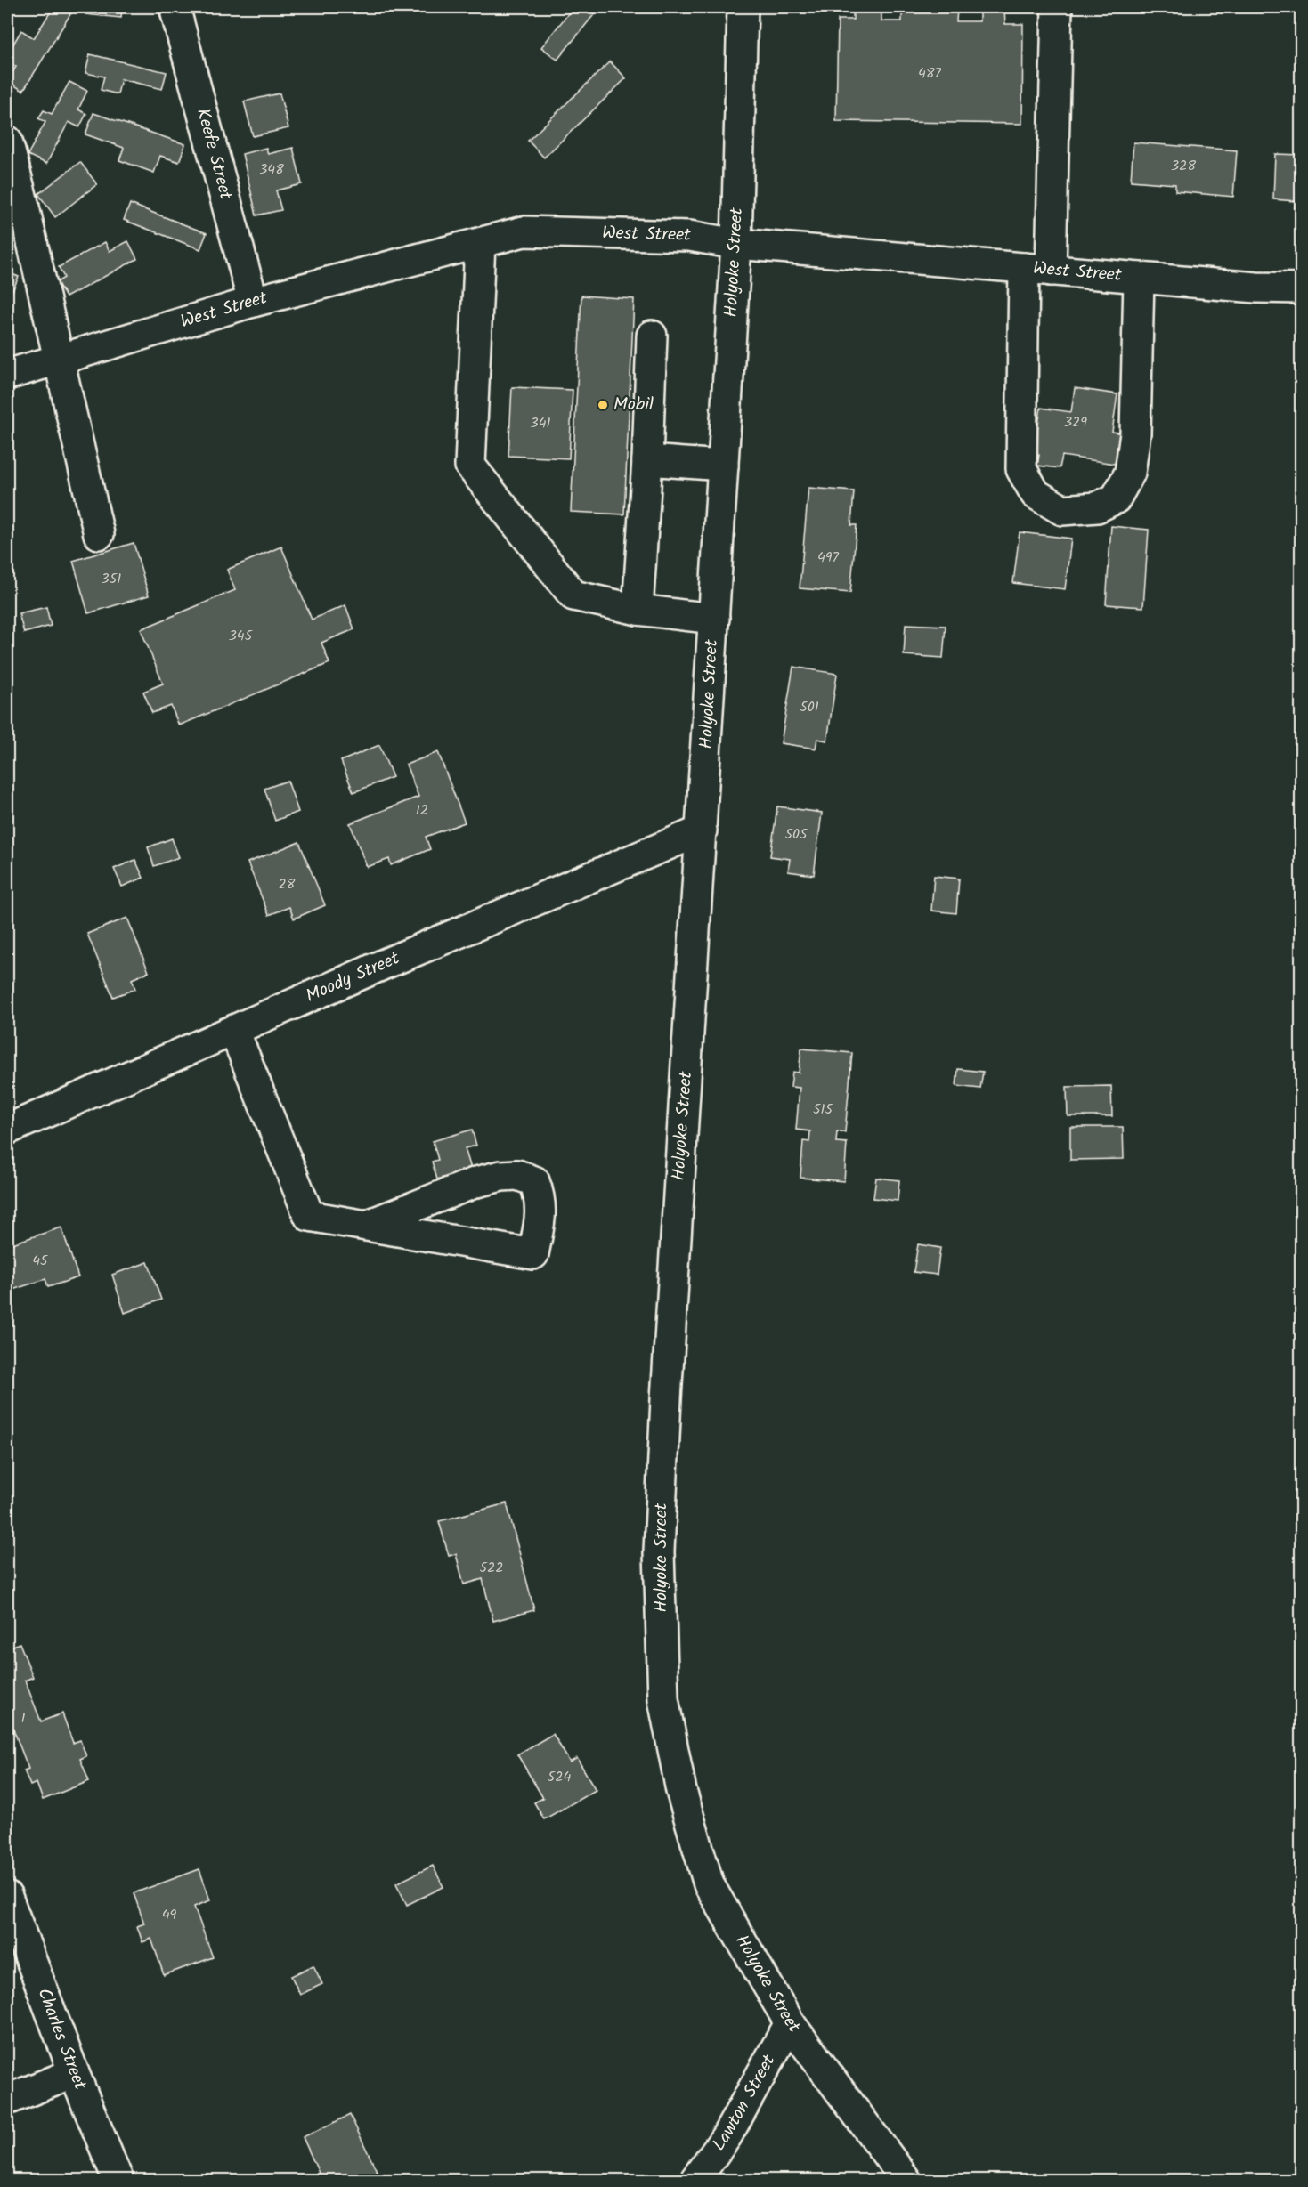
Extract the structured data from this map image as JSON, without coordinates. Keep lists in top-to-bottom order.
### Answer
{
  "streets": {
    "main road": [
      "Keefe Street",
      "West Street",
      "Holyoke Street",
      "Moody Street",
      "Charles Street",
      "Lawton Street"
    ]
  },
  "crossings": [
    ["Keefe Street", "West Street"],
    ["West Street", "Holyoke Street"],
    ["Holyoke Street", "Moody Street"],
    ["Holyoke Street", "Lawton Street"]
  ],
  "places": ["Mobil"],
  "house_numbers": [
    "487",
    "328",
    "348",
    "329",
    "341",
    "497",
    "351",
    "345",
    "501",
    "12",
    "505",
    "28",
    "515",
    "45",
    "522",
    "1",
    "524",
    "49"
  ]
}
